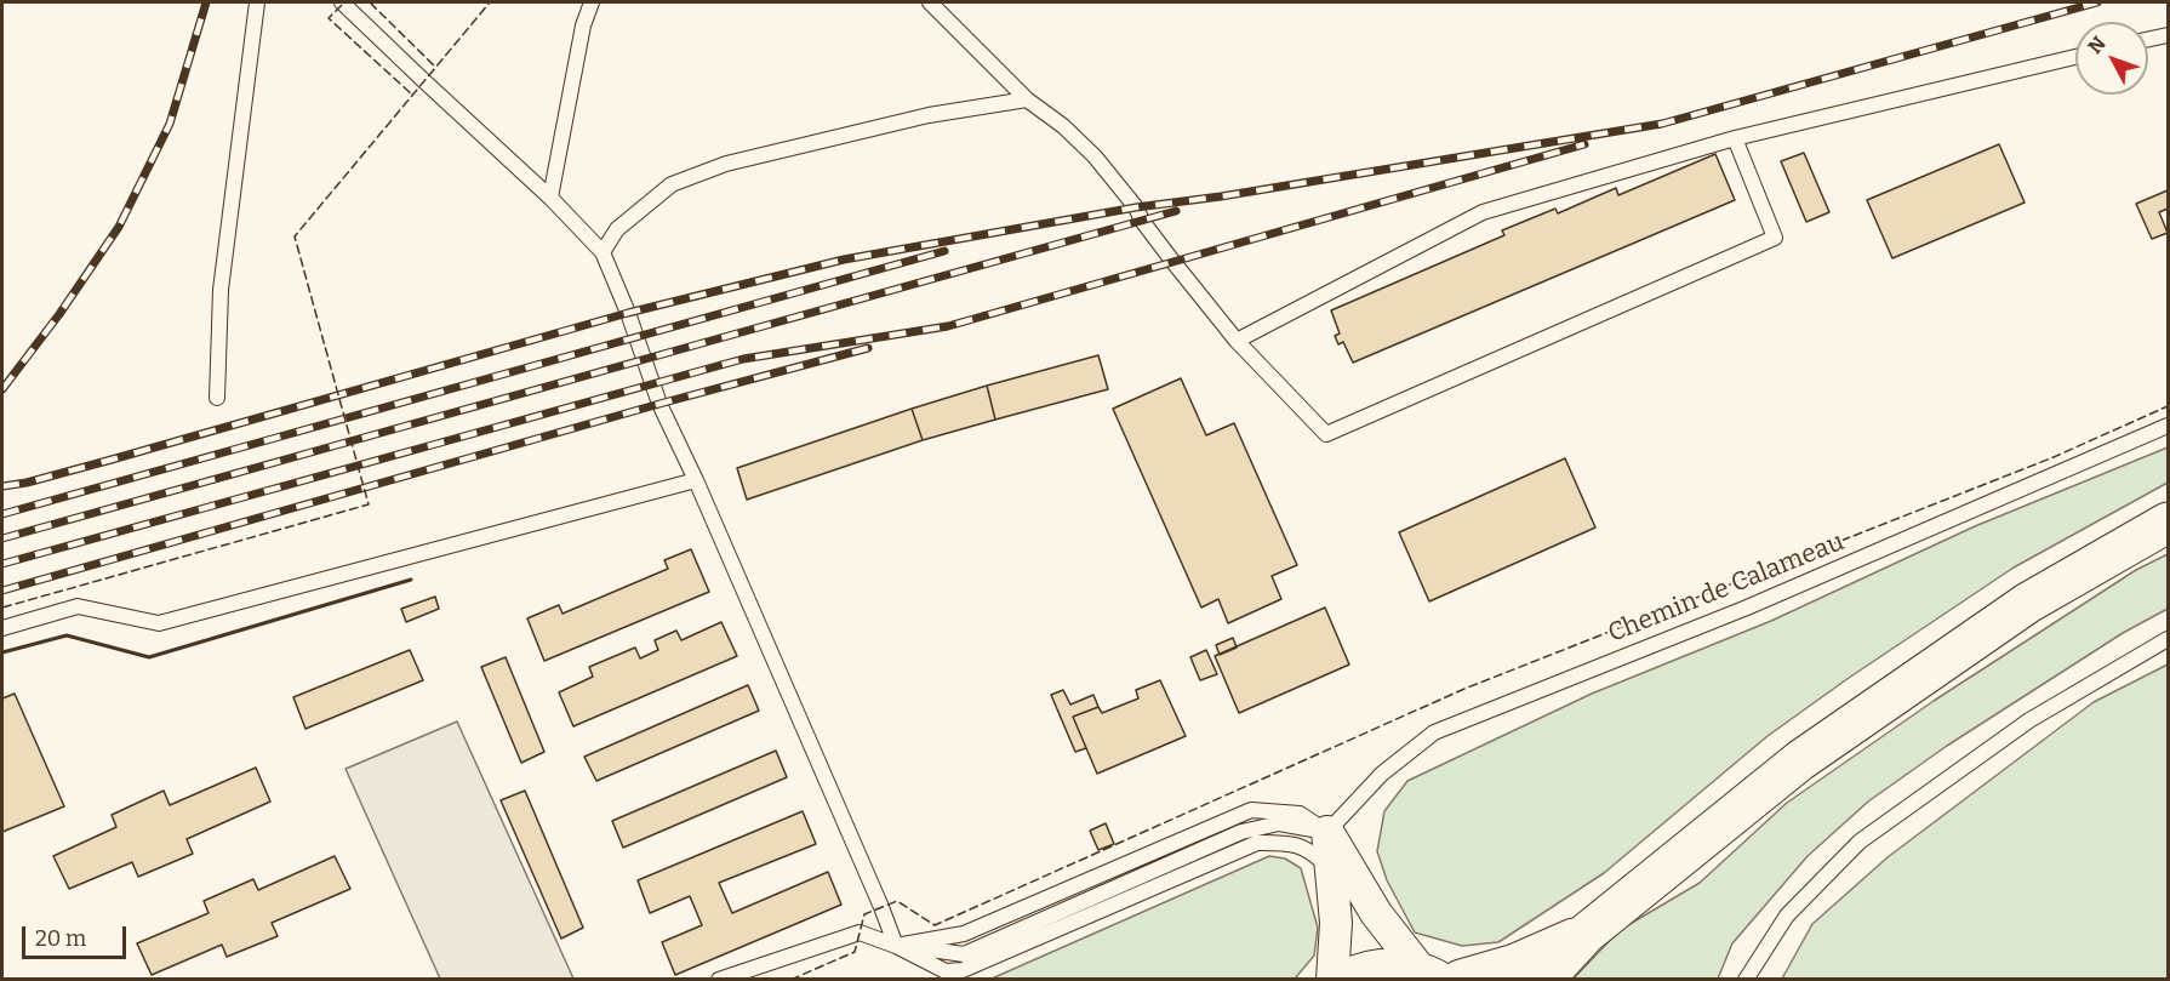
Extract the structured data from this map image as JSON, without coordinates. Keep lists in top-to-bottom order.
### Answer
{
  "streets": {
    "lane": ["Chemin de Calameau"]
  },
  "scale_bar": "20 m",
  "north": "top left"
}
